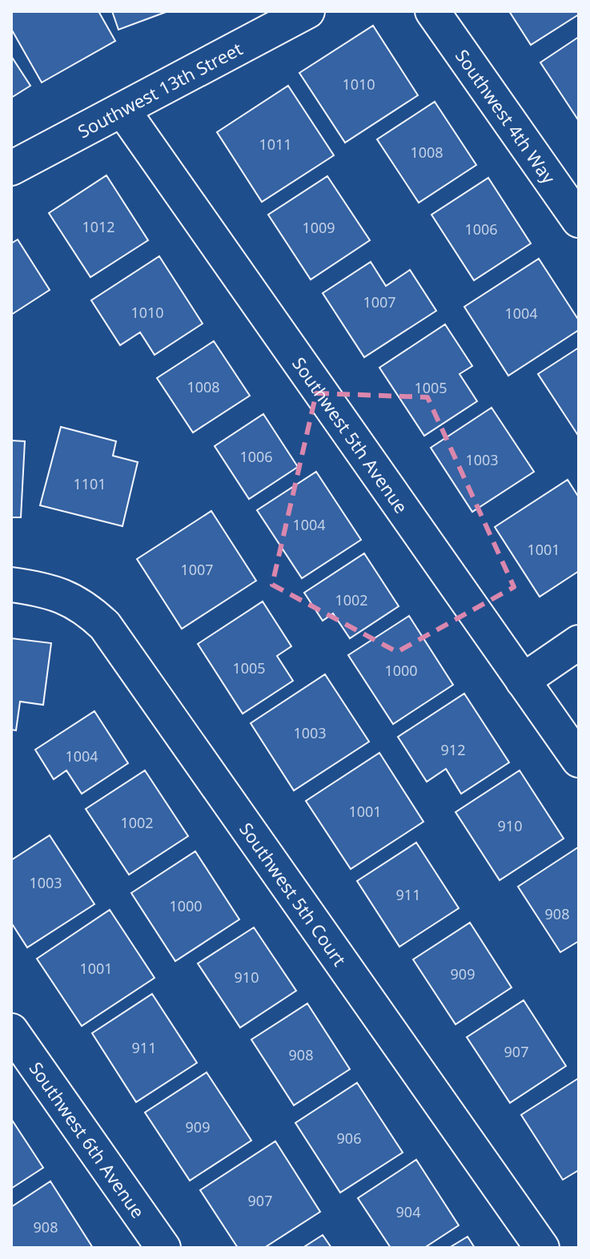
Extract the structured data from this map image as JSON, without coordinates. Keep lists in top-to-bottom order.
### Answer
{
  "streets": {
    "street": [
      "Southwest 13th Street",
      "Southwest 4th Way",
      "Southwest 5th Avenue",
      "Southwest 5th Court",
      "Southwest 6th Avenue"
    ]
  },
  "crossings": [
    ["Southwest 13th Street", "Southwest 5th Avenue"]
  ],
  "house_numbers": [
    "1010",
    "1011",
    "1008",
    "1012",
    "1009",
    "1006",
    "1007",
    "1010",
    "1004",
    "1008",
    "1005",
    "1006",
    "1003",
    "1101",
    "1004",
    "1001",
    "1007",
    "1002",
    "1005",
    "1000",
    "1003",
    "912",
    "1004",
    "1001",
    "1002",
    "910",
    "1003",
    "911",
    "1000",
    "908",
    "1001",
    "909",
    "910",
    "911",
    "907",
    "908",
    "909",
    "906",
    "907",
    "904",
    "908"
  ]
}
